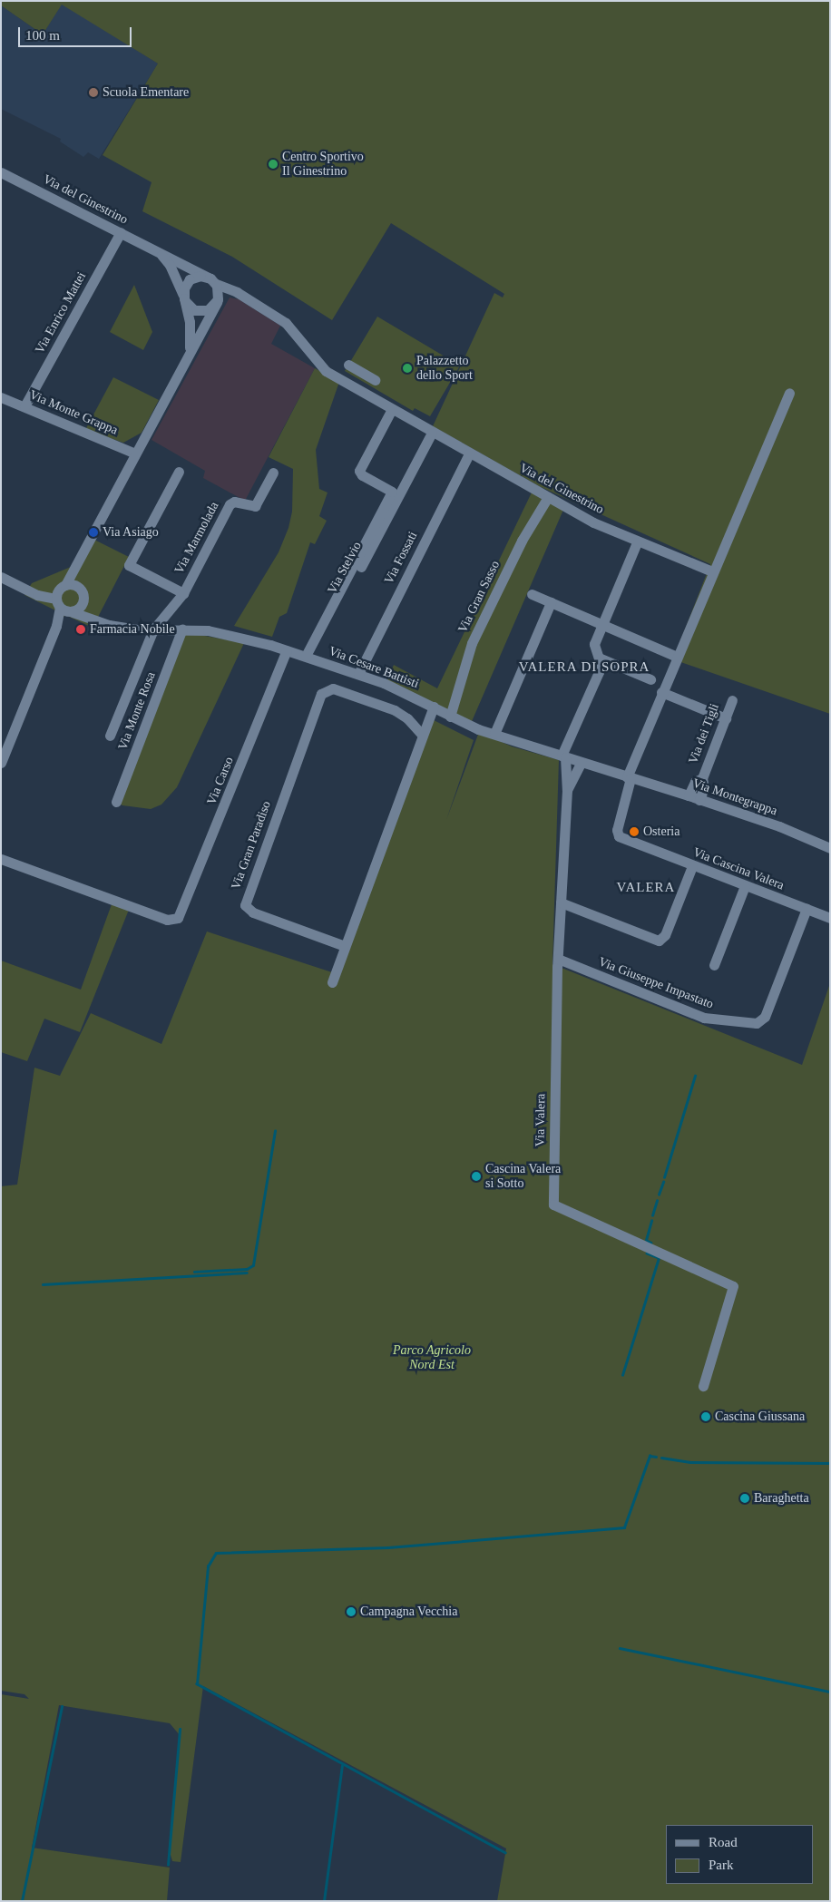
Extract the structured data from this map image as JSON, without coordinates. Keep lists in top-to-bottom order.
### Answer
{
  "streets": {
    "street": [
      "Via del Ginestrino",
      "Via Enrico Mattei",
      "Via Monte Grappa",
      "Via Marmolada",
      "Via Fossati",
      "Via Stelvio",
      "Via Gran Sasso",
      "Via Cesare Battisti",
      "Via Monte Rosa",
      "Via dei Tigli",
      "Via Carso",
      "Via Montegrappa",
      "Via Gran Paradiso",
      "Via Cascina Valera",
      "Via Giuseppe Impastato",
      "Via Valera"
    ]
  },
  "crossings": [
    ["Via del Ginestrino", "Via Enrico Mattei"],
    ["Via del Ginestrino", "Via Fossati"],
    ["Via del Ginestrino", "Via Stelvio"],
    ["Via del Ginestrino", "Via Gran Sasso"],
    ["Via Enrico Mattei", "Via Monte Grappa"],
    ["Via Marmolada", "Via Cesare Battisti"],
    ["Via Fossati", "Via Cesare Battisti"],
    ["Via Stelvio", "Via Cesare Battisti"],
    ["Via Gran Sasso", "Via Cesare Battisti"],
    ["Via Cesare Battisti", "Via Monte Rosa"],
    ["Via Cesare Battisti", "Via Carso"],
    ["Via Cesare Battisti", "Via Montegrappa"],
    ["Via Cesare Battisti", "Via Cascina Valera"],
    ["Via Cesare Battisti", "Via Valera"],
    ["Via dei Tigli", "Via Montegrappa"],
    ["Via Montegrappa", "Via Cascina Valera"],
    ["Via Cascina Valera", "Via Giuseppe Impastato"],
    ["Via Giuseppe Impastato", "Via Valera"]
  ],
  "districts": ["VALERA DI SOPRA", "VALERA"],
  "parks": ["Parco Agricolo Nord Est"],
  "places": [
    "Scuola Ementare",
    "Centro Sportivo Il Ginestrino",
    "Palazzetto dello Sport",
    "Via Asiago",
    "Farmacia Nobile",
    "Osteria",
    "Cascina Valera si Sotto",
    "Cascina Giussana",
    "Baraghetta",
    "Campagna Vecchia"
  ],
  "legend": ["Road", "Park"],
  "scale_bar": "100 m"
}
